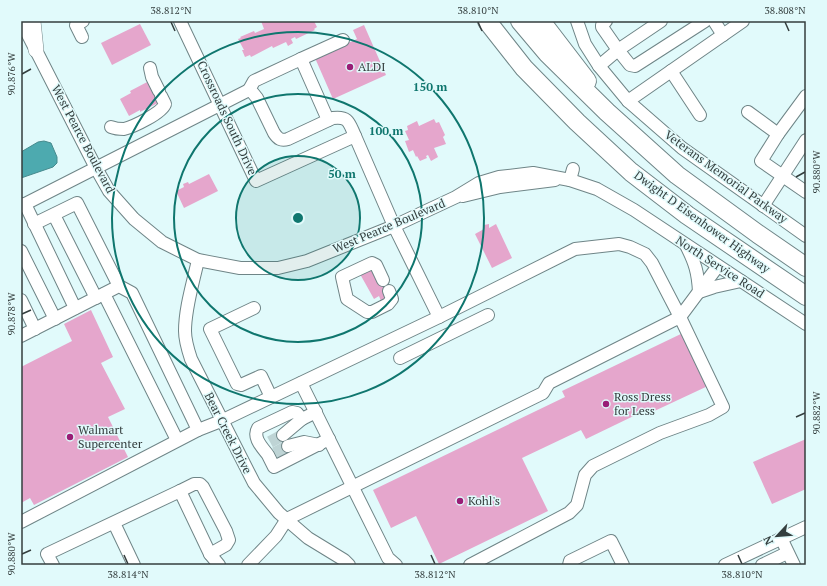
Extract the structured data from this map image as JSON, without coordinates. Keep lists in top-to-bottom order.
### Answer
{
  "streets": {
    "highway": ["Dwight D Eisenhower Highway"],
    "street": [
      "Crossroads South Drive",
      "West Pearce Boulevard",
      "Veterans Memorial Parkway",
      "North Service Road",
      "Bear Creek Drive"
    ]
  },
  "crossings": [
    ["West Pearce Boulevard", "North Service Road"],
    ["West Pearce Boulevard", "Bear Creek Drive"]
  ],
  "places": [
    "ALDI",
    "Ross Dress for Less",
    "Walmart Supercenter",
    "Kohl's"
  ],
  "north": "bottom left",
  "coordinates": [
    "38.812°N",
    "38.810°N",
    "38.808°N",
    "90.876°W",
    "90.880°W",
    "90.878°W",
    "90.882°W",
    "38.814°N"
  ],
  "rings": ["150 m", "100 m", "50 m"]
}
